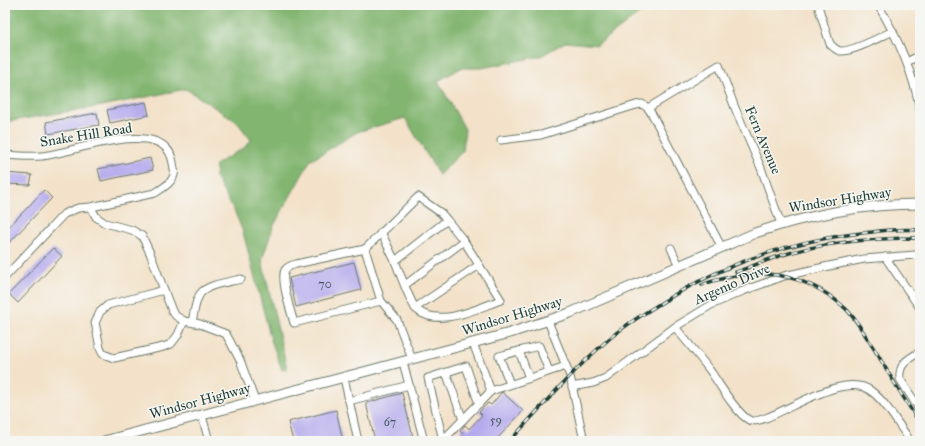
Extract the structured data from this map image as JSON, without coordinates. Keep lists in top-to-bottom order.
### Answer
{
  "streets": {
    "main road": ["Windsor Highway"],
    "street": ["Snake Hill Road", "Fern Avenue", "Argenio Drive"]
  },
  "crossings": [
    ["Fern Avenue", "Windsor Highway"]
  ],
  "house_numbers": ["70", "59", "67"]
}
